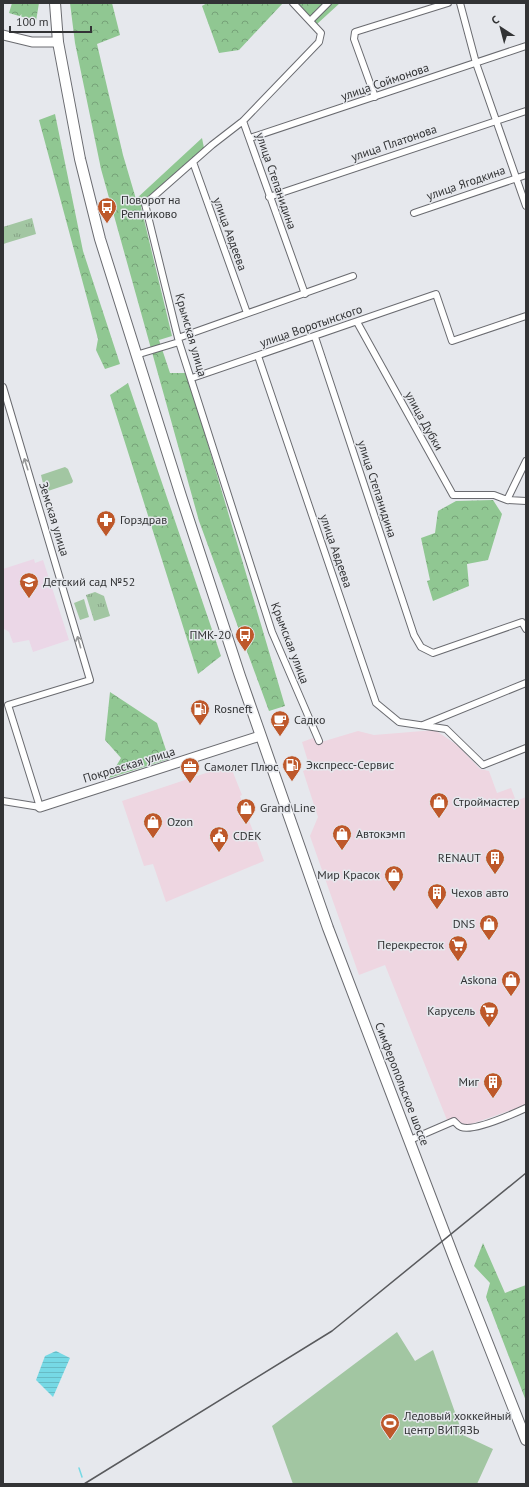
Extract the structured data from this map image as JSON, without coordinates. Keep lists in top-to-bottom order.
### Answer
{
  "streets": {
    "main road": ["Симферопольское шоссе"],
    "street": [
      "улица Соймонова",
      "улица Платонова",
      "улица Степанидина",
      "улица Ягодкина",
      "улица Авдеева",
      "улица Воротынского",
      "Крымская улица",
      "улица Дубки",
      "Земская улица",
      "Покровская улица"
    ]
  },
  "crossings": [
    ["улица Соймонова", "улица Степанидина"],
    ["улица Платонова", "улица Степанидина"],
    ["улица Степанидина", "улица Воротынского"],
    ["улица Степанидина", "Крымская улица"],
    ["улица Авдеева", "улица Воротынского"],
    ["улица Авдеева", "Крымская улица"],
    ["улица Воротынского", "Крымская улица"],
    ["улица Воротынского", "улица Дубки"],
    ["Земская улица", "Покровская улица"],
    ["Покровская улица", "Симферопольское шоссе"]
  ],
  "one_way": ["Земская улица"],
  "places": {
    "bus stop": ["Поворот на Репниково", "ПМК-20"],
    "pharmacy": ["Горздрав"],
    "school or university": ["Детский сад №52"],
    "fuel station": ["Rosneft", "Экспресс-Сервис"],
    "cafe": ["Садко"],
    "office": ["Самолет Плюс"],
    "shop": [
      "Строймастер",
      "Grand Line",
      "Ozon",
      "Автокэмп",
      "Мир Красок",
      "DNS",
      "Askona"
    ],
    "public building": ["CDEK"],
    "building": ["RENAUT", "Чехов авто", "Миг"],
    "supermarket": ["Перекресток", "Карусель"],
    "sports": ["Ледовый хоккейный центр ВИТЯЗЬ"]
  },
  "scale_bar": "100 m",
  "north": "top left"
}
